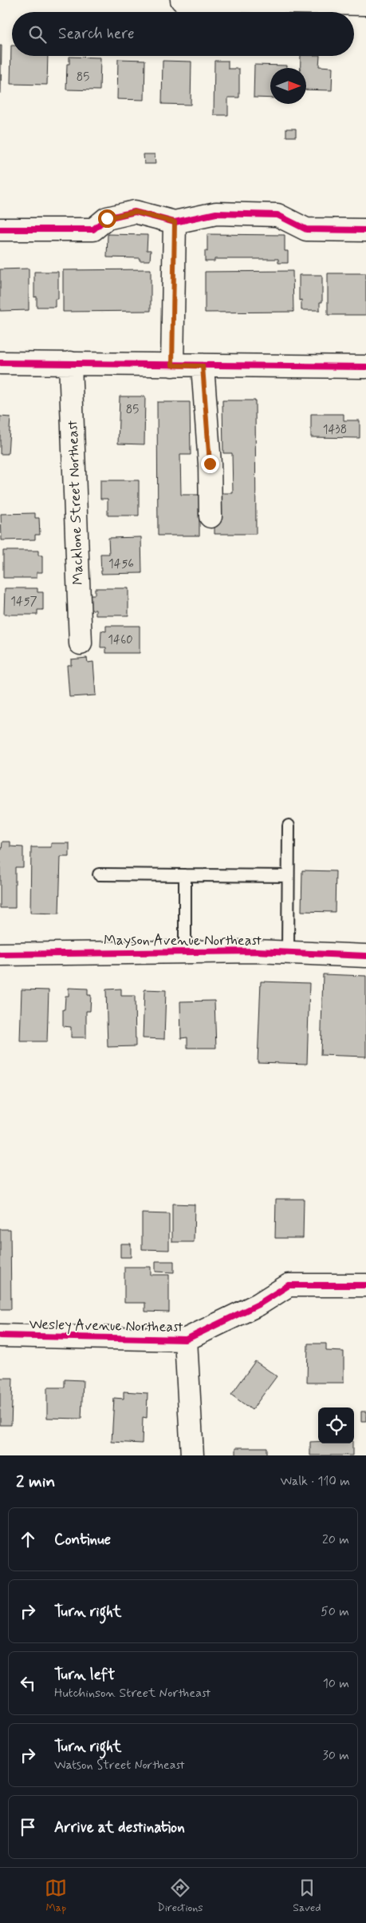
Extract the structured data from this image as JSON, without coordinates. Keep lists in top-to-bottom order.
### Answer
{
  "streets": {
    "street": ["Macklone Street Northeast", "Mayson Avenue Northeast", "Wesley Avenue Northeast"]
  },
  "house_numbers": [
    "85",
    "85",
    "1438",
    "1456",
    "1457",
    "1460"
  ],
  "north": "right",
  "page": {
    "search": "Search here",
    "heading": ["2 min", "Walk · 110 m"],
    "list": [
      ["Continue", "20 m"],
      ["Turn right", "50 m"],
      ["Turn left", "Hutchinson Street Northeast", "10 m"],
      ["Turn right", "Watson Street Northeast", "30 m"],
      "Arrive at destination"
    ],
    "nav": ["Map", "Directions", "Saved"]
  }
}
